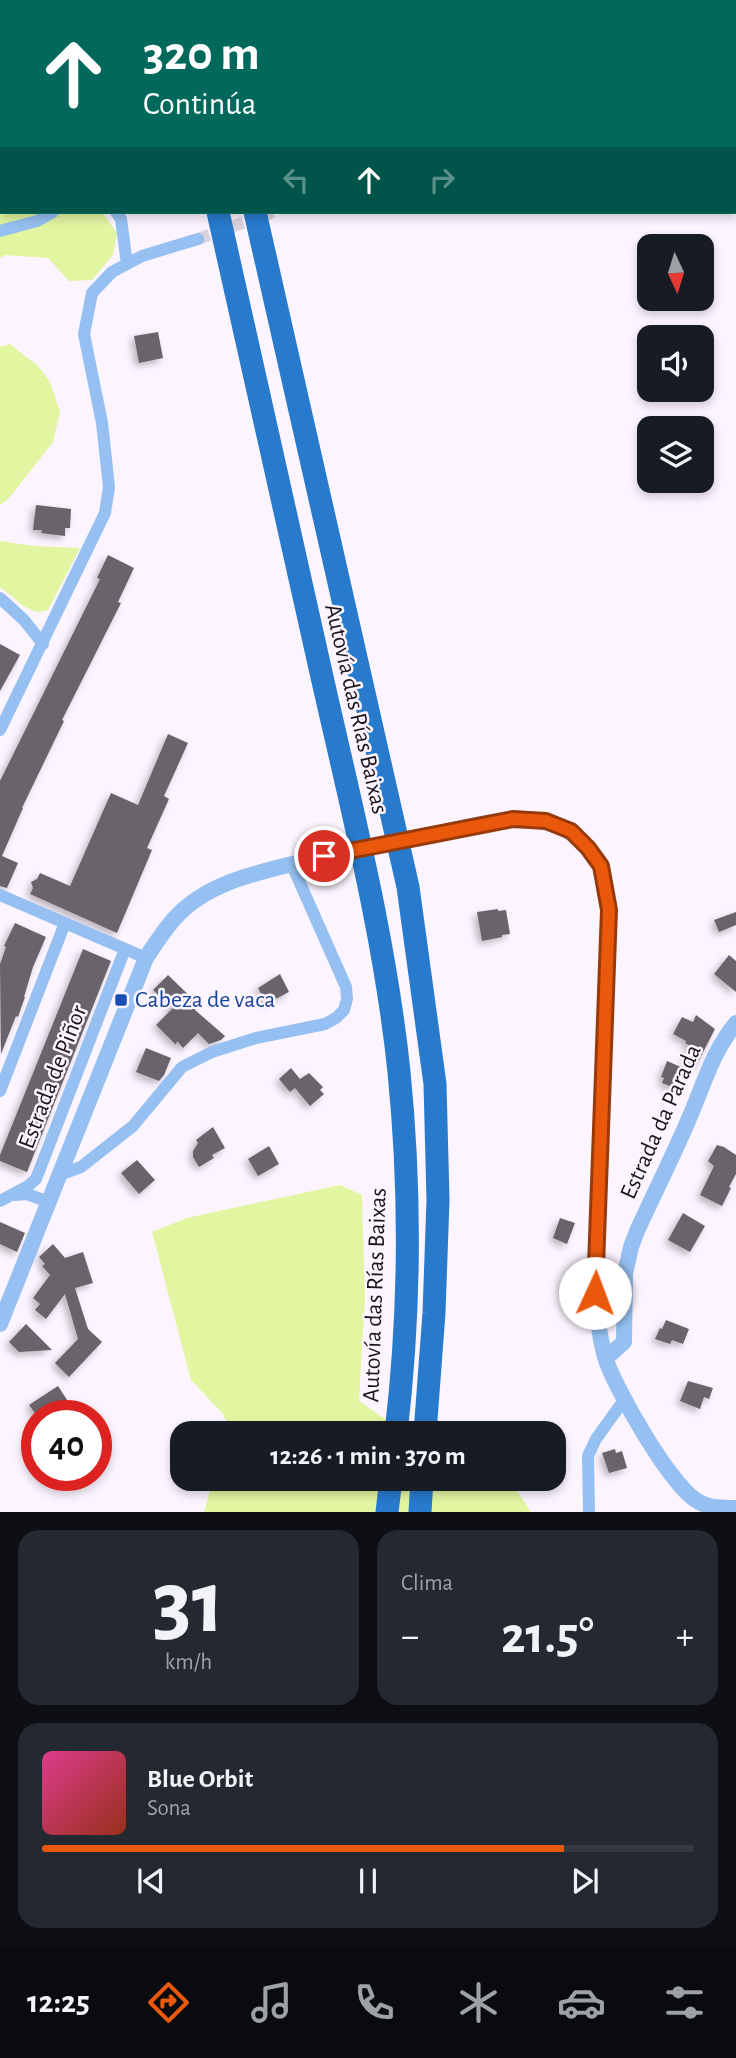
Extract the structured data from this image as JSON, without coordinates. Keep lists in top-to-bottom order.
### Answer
{
  "streets": {
    "highway": ["Autovía das Rías Baixas"],
    "street": ["Estrada de Piñor", "Estrada da Parada"]
  },
  "places": {
    "transit": ["Cabeza de vaca"]
  },
  "north": "bottom",
  "page": {
    "turn": ["320 m", "Continúa"],
    "limit": "40",
    "trip": "12:26 · 1 min · 370 m",
    "tile": [
      ["31", "km/h"],
      "Clima"
    ],
    "heat": ["−", "21.5°", "+"],
    "song": ["Blue Orbit", "Sona"],
    "tabs": "12:25"
  }
}
